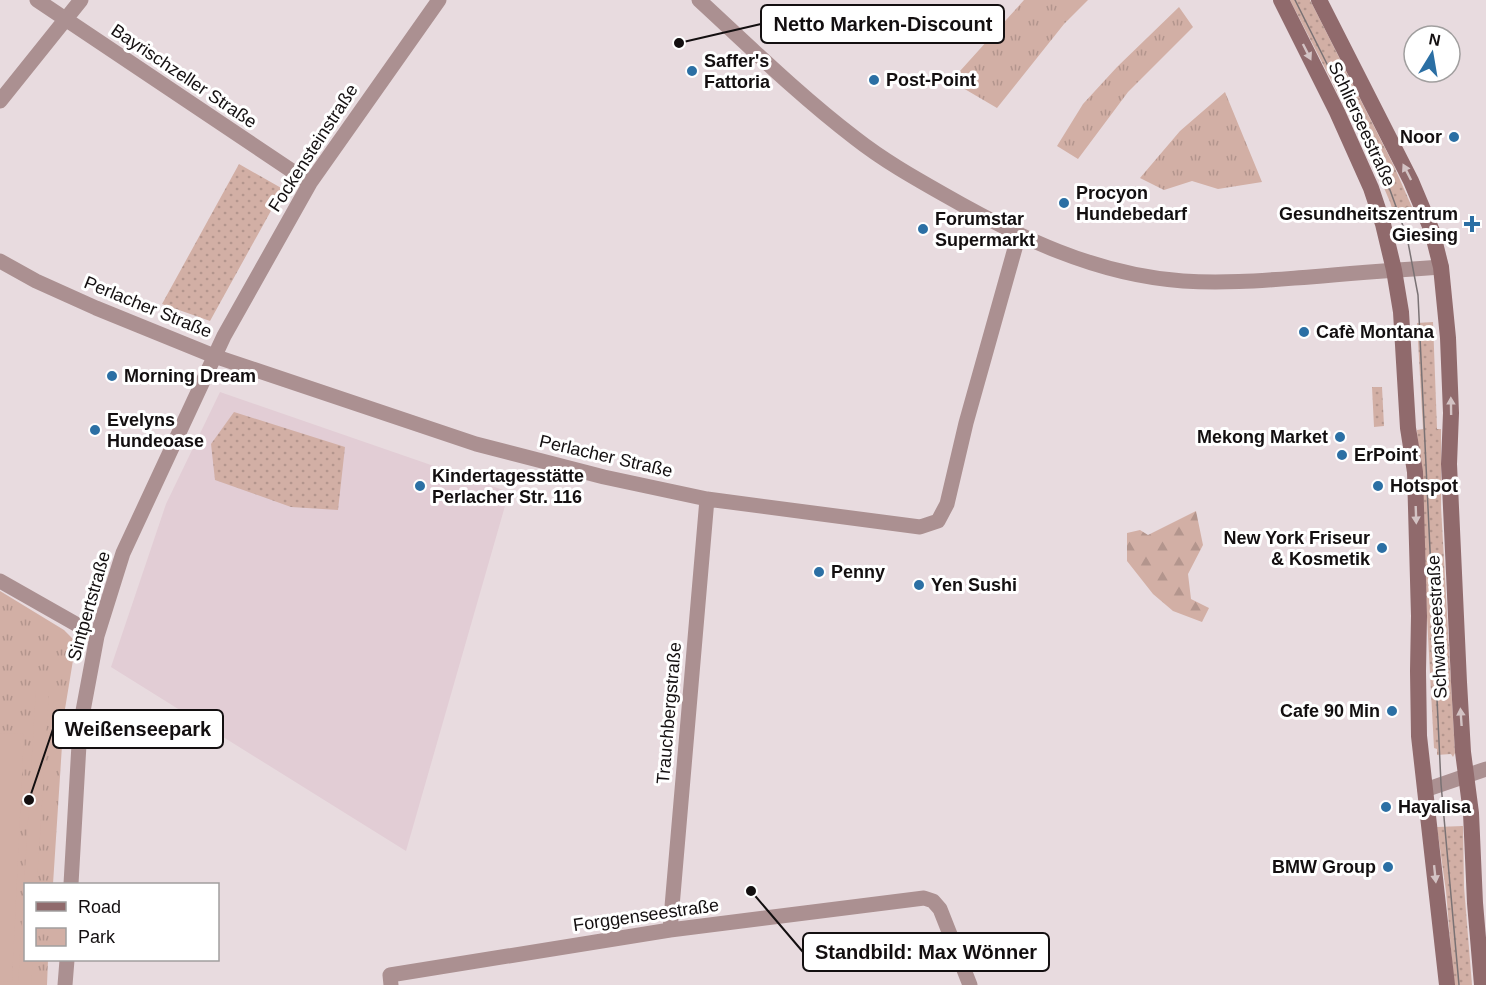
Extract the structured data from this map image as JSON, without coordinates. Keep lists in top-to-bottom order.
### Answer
{
  "streets": {
    "main road": ["Schlierseestraße", "Schwanseestraße"],
    "street": [
      "Bayrischzeller Straße",
      "Fockensteinstraße",
      "Perlacher Straße",
      "Sintpertstraße",
      "Trauchbergstraße",
      "Forggenseestraße"
    ]
  },
  "crossings": [
    ["Bayrischzeller Straße", "Fockensteinstraße"],
    ["Schlierseestraße", "Schwanseestraße"],
    ["Fockensteinstraße", "Perlacher Straße"],
    ["Fockensteinstraße", "Sintpertstraße"],
    ["Perlacher Straße", "Sintpertstraße"],
    ["Perlacher Straße", "Trauchbergstraße"],
    ["Trauchbergstraße", "Forggenseestraße"]
  ],
  "places": {
    "other": [
      "Netto Marken-Discount",
      "Saffer's Fattoria",
      "Post-Point",
      "Noor",
      "Procyon Hundebedarf",
      "Forumstar Supermarkt",
      "Cafè Montana",
      "Morning Dream",
      "Evelyns Hundeoase",
      "Mekong Market",
      "ErPoint",
      "Kindertagesstätte Perlacher Str. 116",
      "Hotspot",
      "New York Friseur & Kosmetik",
      "Penny",
      "Yen Sushi",
      "Cafe 90 Min",
      "Weißenseepark",
      "Hayalisa",
      "BMW Group",
      "Standbild: Max Wönner"
    ],
    "health": ["Gesundheitszentrum Giesing"]
  },
  "legend": ["Road", "Park"],
  "north": "top"
}
